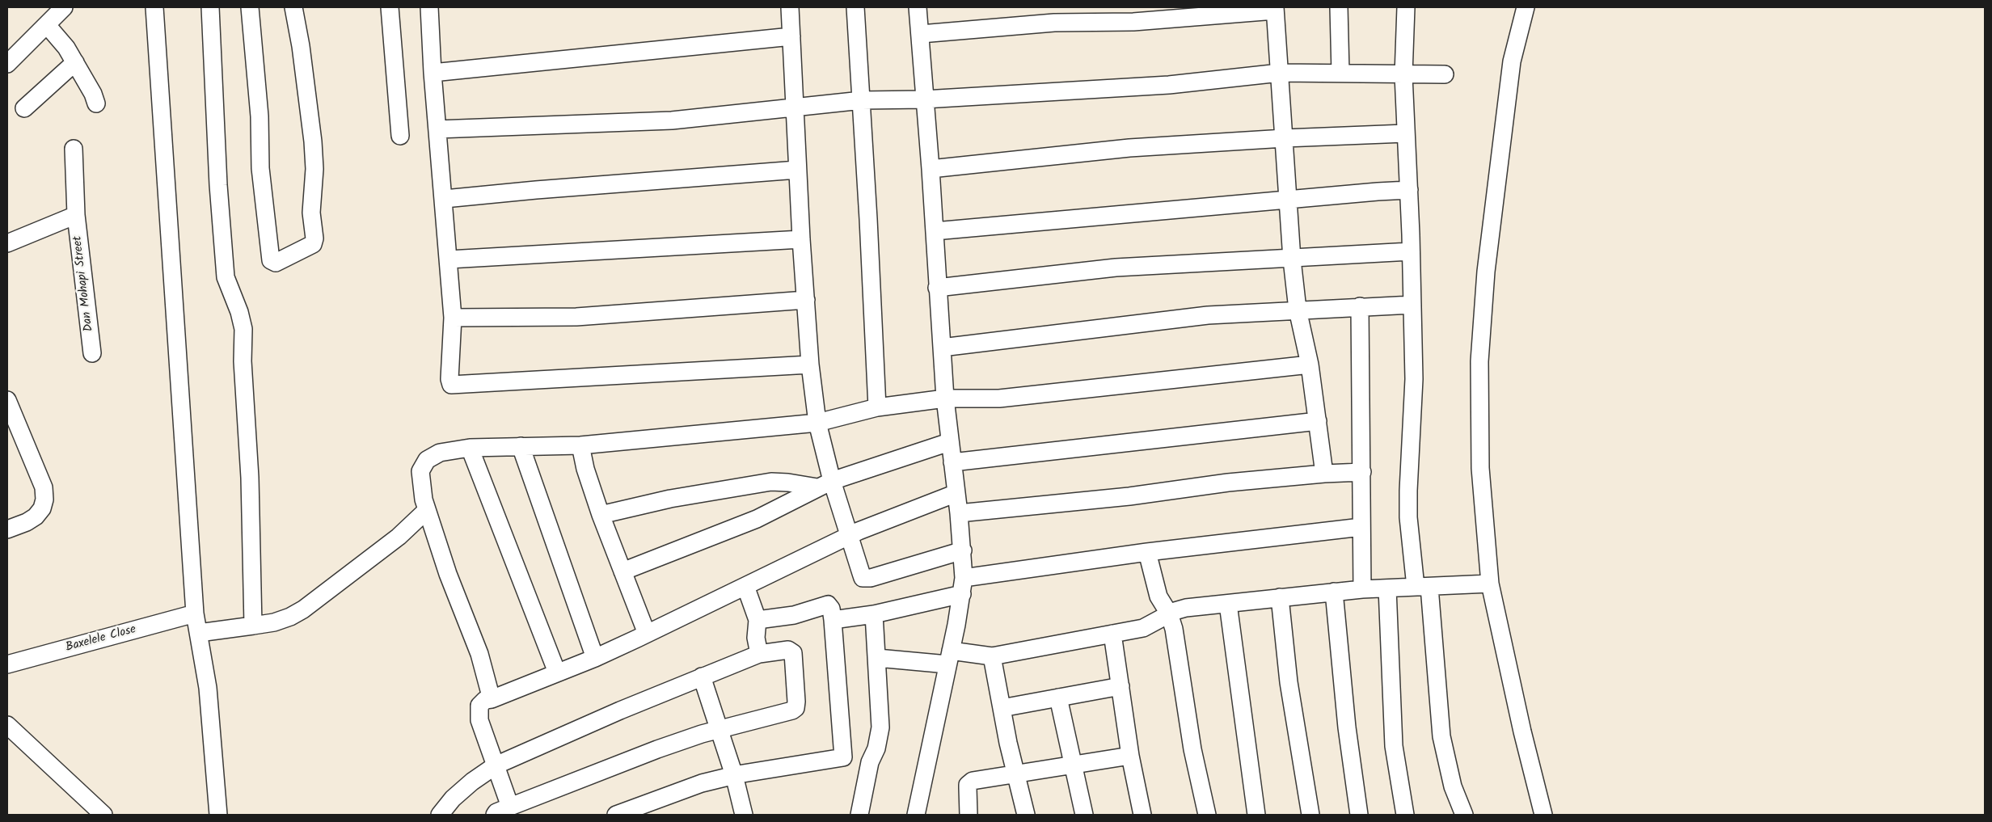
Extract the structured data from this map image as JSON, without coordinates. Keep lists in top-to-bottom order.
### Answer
{
  "streets": {
    "street": ["Dan Mohapi Street", "Baxelele Close"]
  }
}
